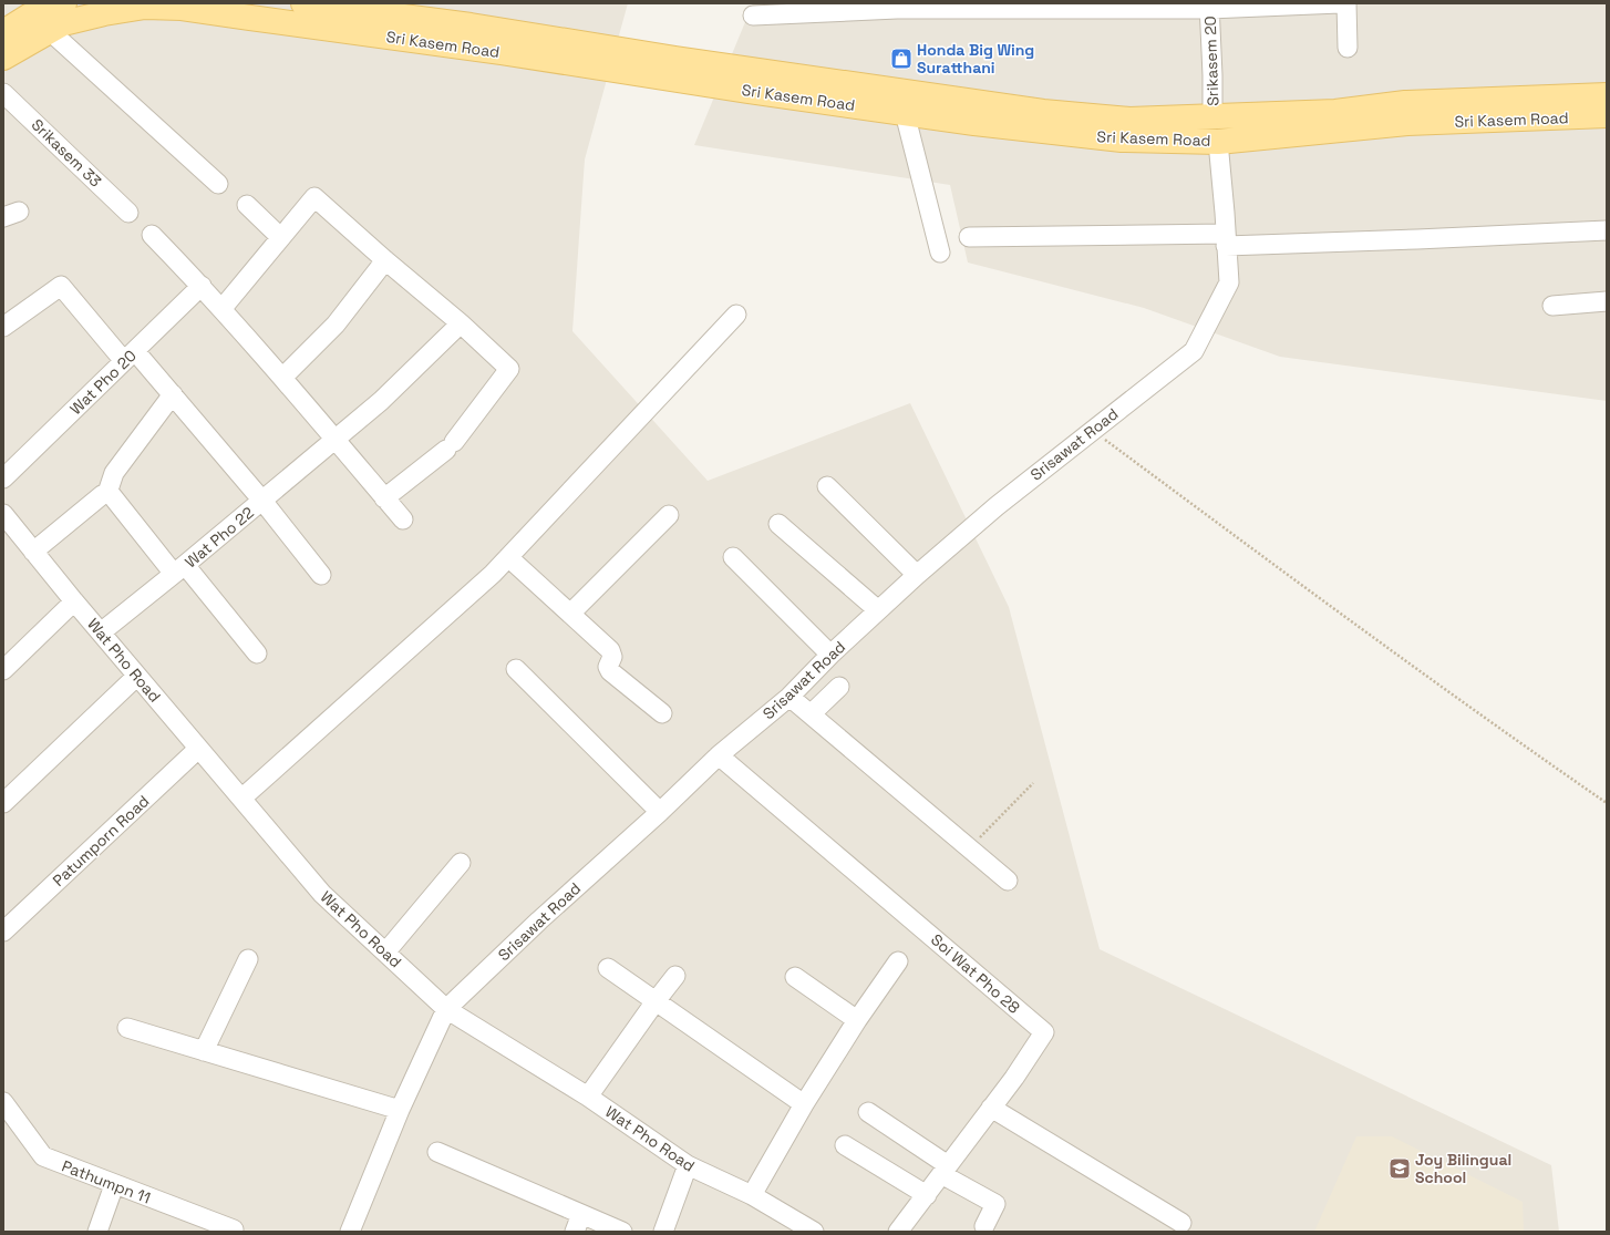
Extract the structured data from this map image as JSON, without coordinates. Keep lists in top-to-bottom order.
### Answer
{
  "streets": {
    "main road": ["Sri Kasem Road"],
    "street": [
      "Srikasem 20",
      "Srikasem 33",
      "Wat Pho 20",
      "Srisawat Road",
      "Wat Pho 22",
      "Wat Pho Road",
      "Patumporn Road",
      "Soi Wat Pho 28",
      "Pathumpn 11"
    ]
  },
  "crossings": [
    ["Sri Kasem Road", "Srikasem 20"],
    ["Sri Kasem Road", "Srisawat Road"],
    ["Srisawat Road", "Wat Pho Road"],
    ["Srisawat Road", "Soi Wat Pho 28"],
    ["Wat Pho 22", "Wat Pho Road"],
    ["Wat Pho Road", "Patumporn Road"]
  ],
  "places": {
    "shop": ["Honda Big Wing Suratthani"],
    "school or university": ["Joy Bilingual School"]
  }
}
